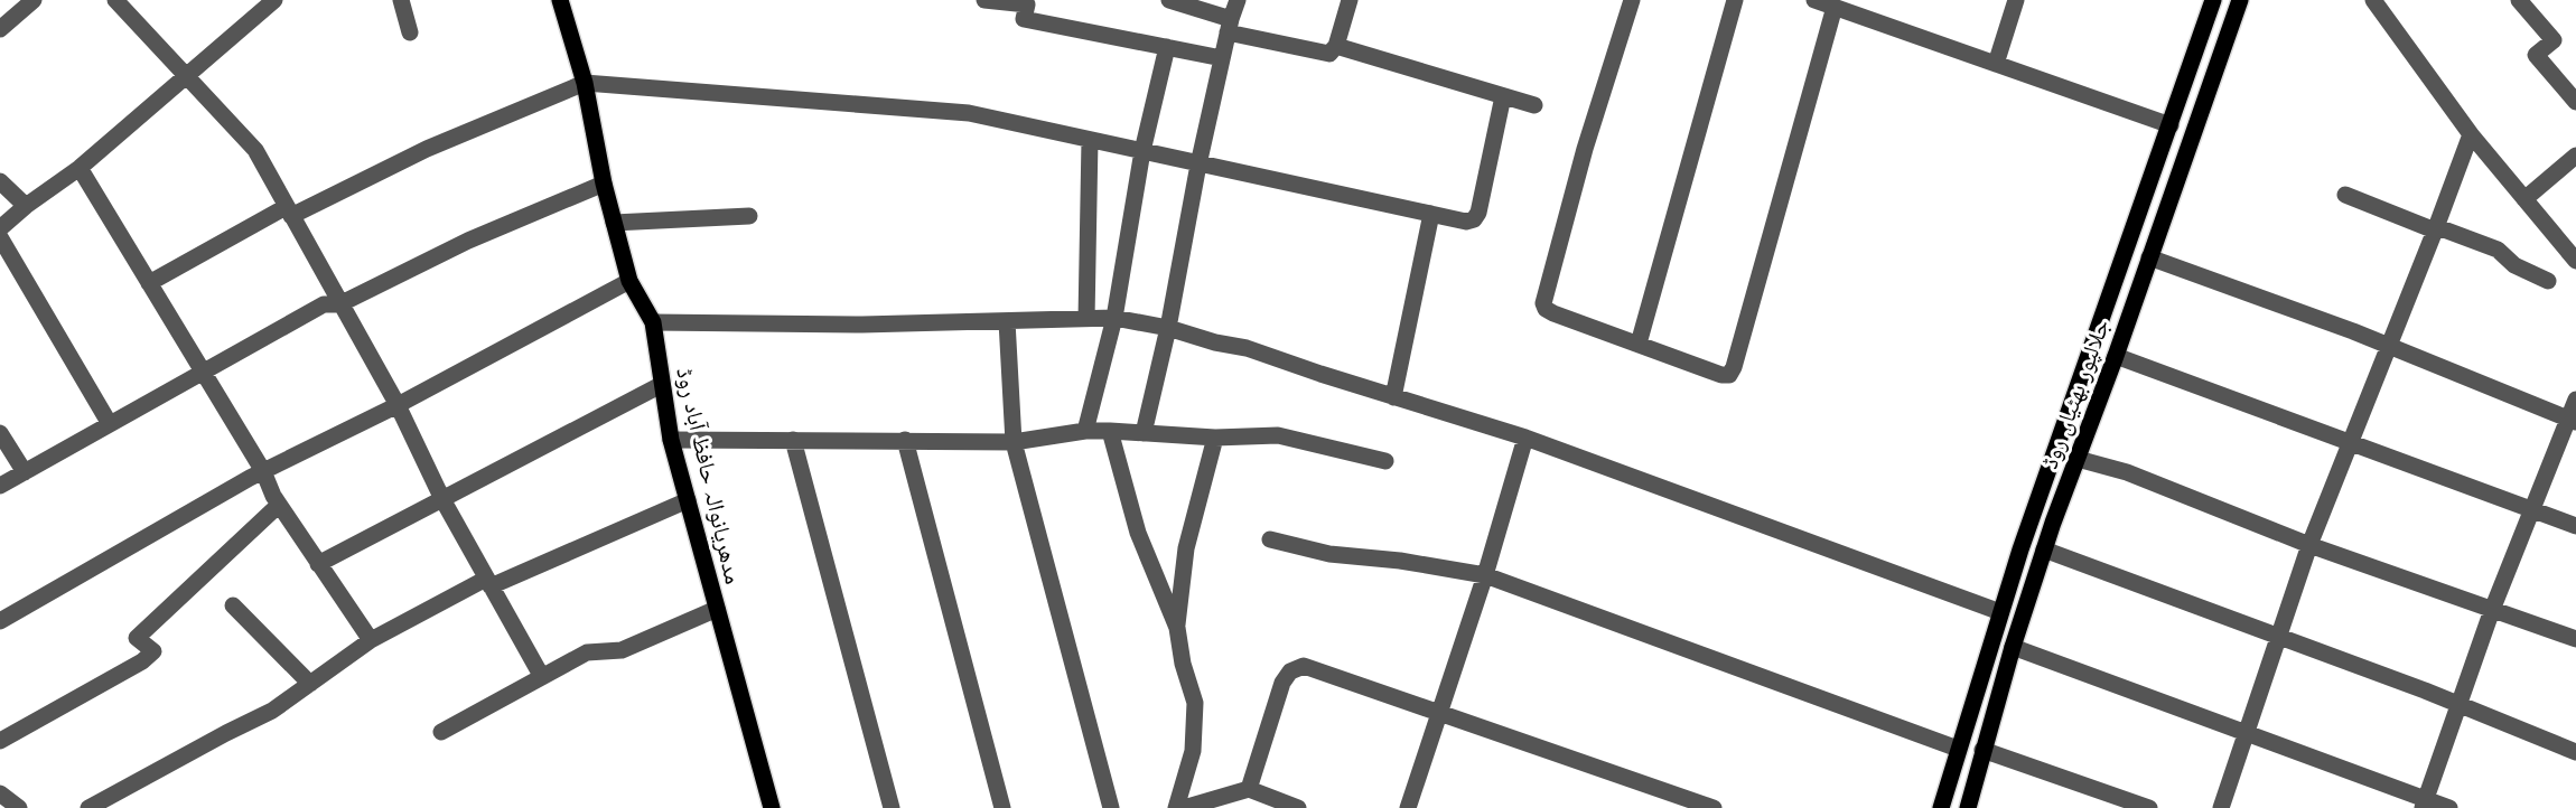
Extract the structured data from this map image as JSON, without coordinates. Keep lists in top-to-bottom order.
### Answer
{
  "streets": {
    "main road": ["جلالپور بھٹیاں روڈ", "مدھریانوالہ حافظ آباد روڈ"]
  }
}
